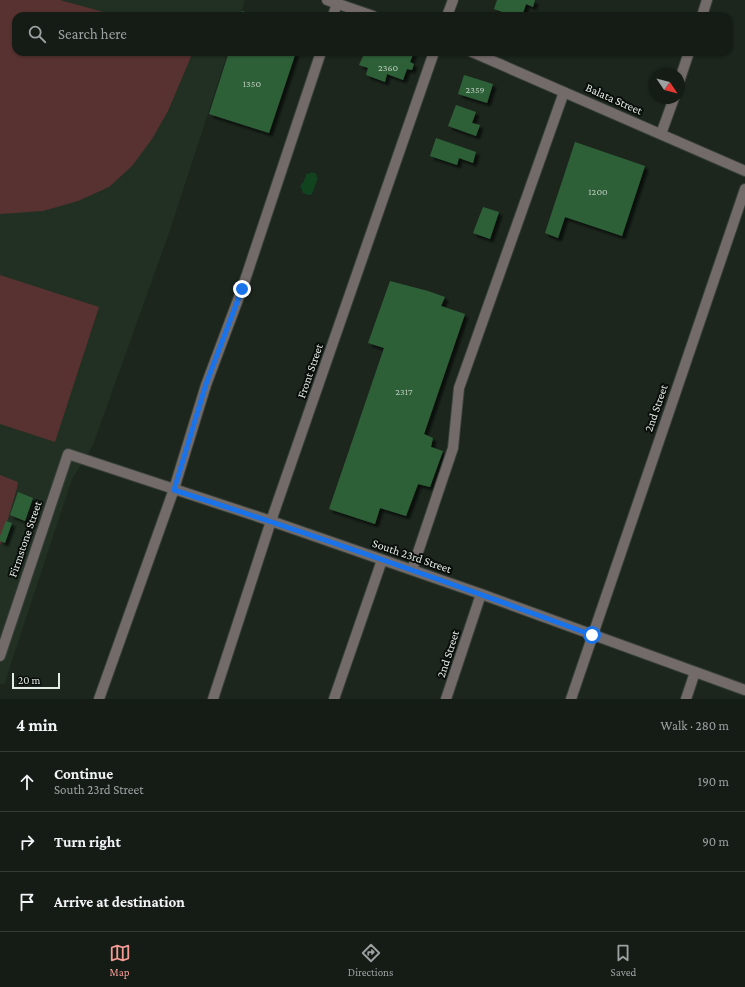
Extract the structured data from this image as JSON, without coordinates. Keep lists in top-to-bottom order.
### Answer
{
  "streets": {
    "street": [
      "Balata Street",
      "Front Street",
      "2nd Street",
      "Firmstone Street",
      "South 23rd Street"
    ]
  },
  "crossings": [
    ["Front Street", "South 23rd Street"],
    ["2nd Street", "South 23rd Street"],
    ["Firmstone Street", "South 23rd Street"]
  ],
  "house_numbers": [
    "2360",
    "1350",
    "2359",
    "1200",
    "2317"
  ],
  "scale_bar": "20 m",
  "north": "bottom right",
  "page": {
    "search": "Search here",
    "scale": "20 m",
    "heading": ["4 min", "Walk · 280 m"],
    "list": [
      ["Continue", "South 23rd Street", "190 m"],
      ["Turn right", "90 m"],
      "Arrive at destination"
    ],
    "nav": ["Map", "Directions", "Saved"]
  }
}
